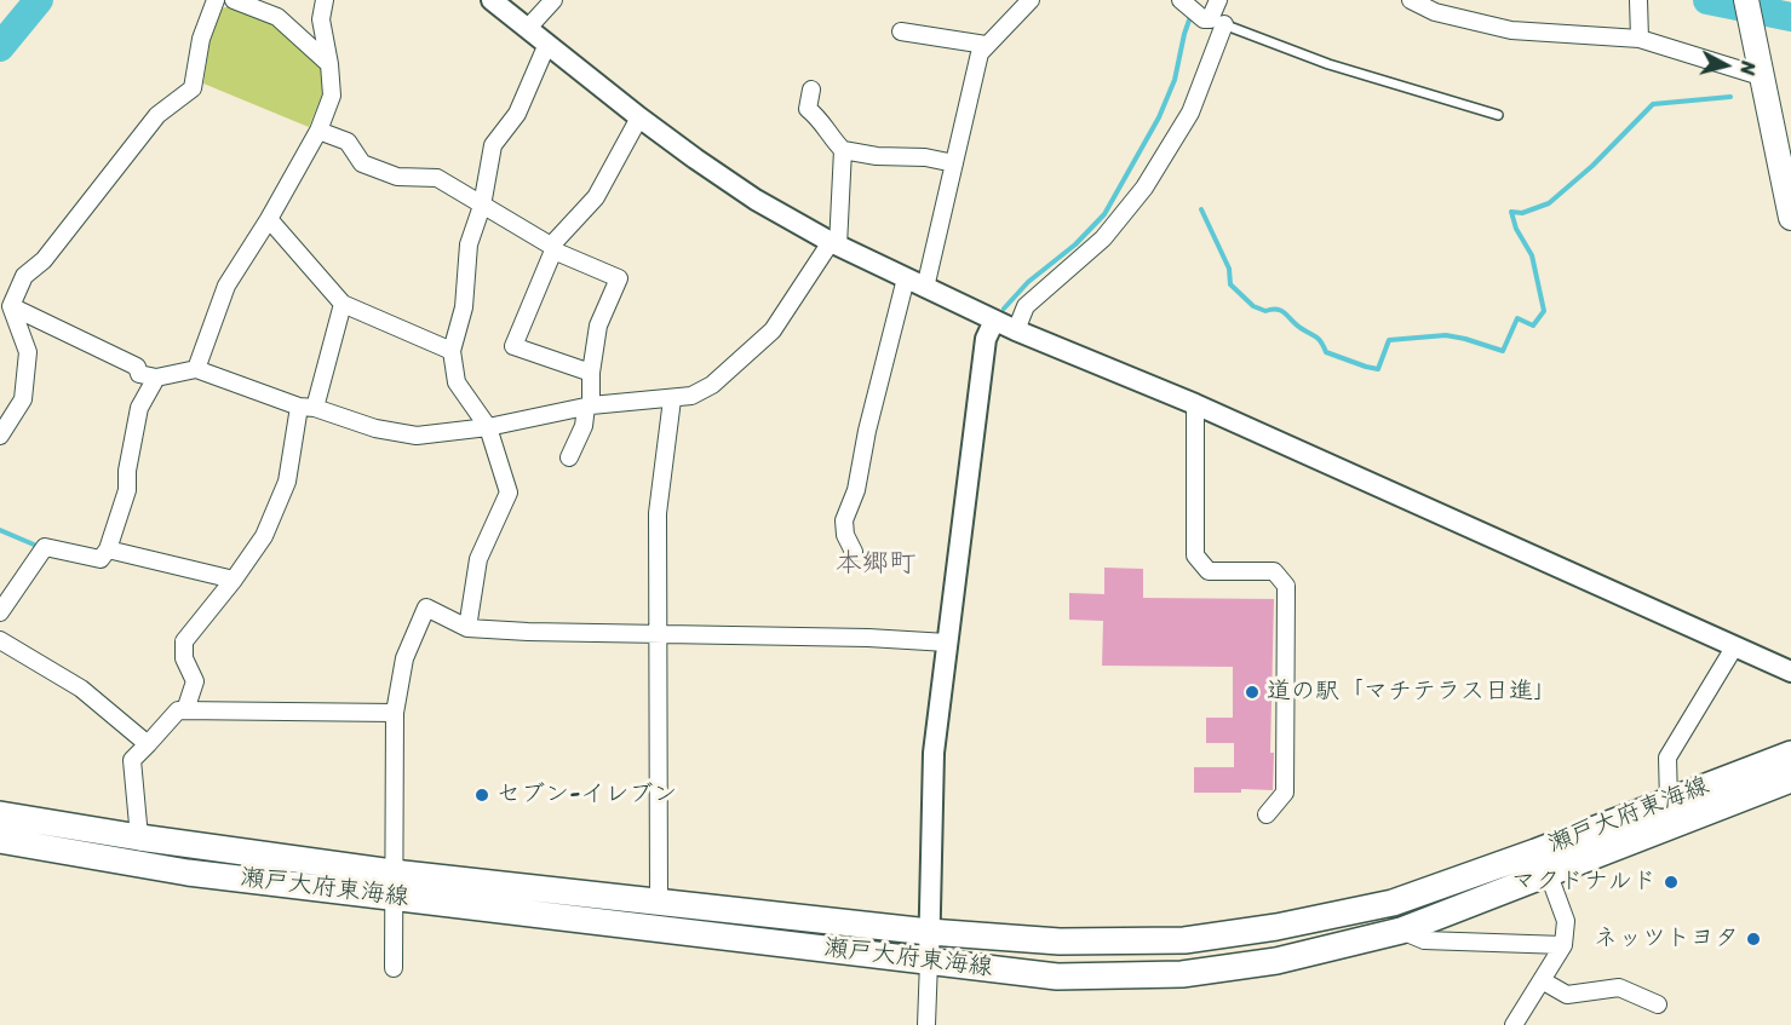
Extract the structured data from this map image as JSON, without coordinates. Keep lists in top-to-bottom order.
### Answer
{
  "streets": {
    "main road": ["瀬戸大府東海線"]
  },
  "districts": ["本郷町"],
  "places": [
    "道の駅「マチテラス日進」",
    "セブン-イレブン",
    "マクドナルド",
    "ネッツトヨタ"
  ],
  "north": "right"
}
